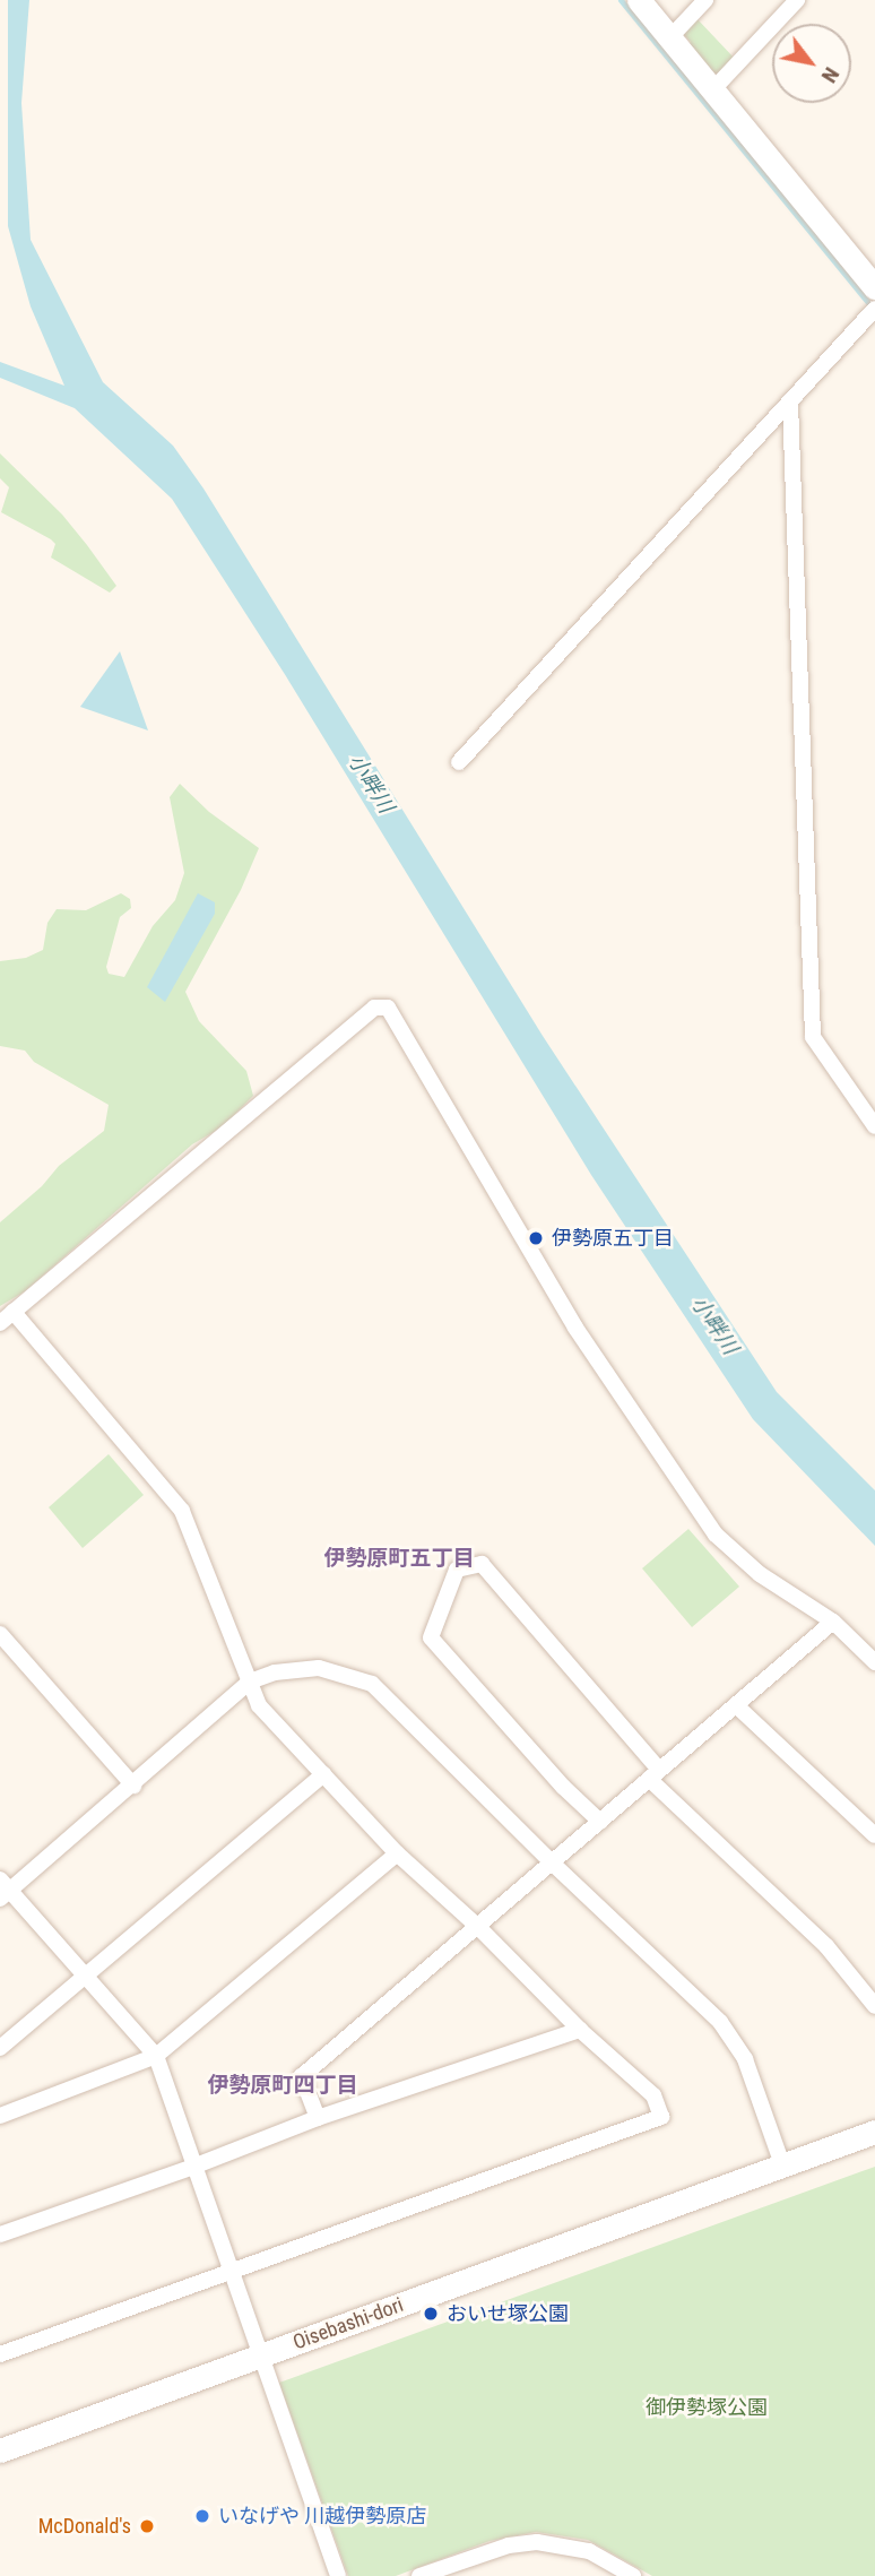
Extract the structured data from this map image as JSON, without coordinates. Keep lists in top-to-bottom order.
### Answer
{
  "streets": {
    "street": ["Oisebashi-dori"]
  },
  "districts": ["伊勢原町五丁目", "伊勢原町四丁目"],
  "water": ["小畔川"],
  "parks": ["御伊勢塚公園"],
  "places": [
    "伊勢原五丁目",
    "おいせ塚公園",
    "いなげや 川越伊勢原店",
    "McDonald's"
  ],
  "north": "bottom right"
}
